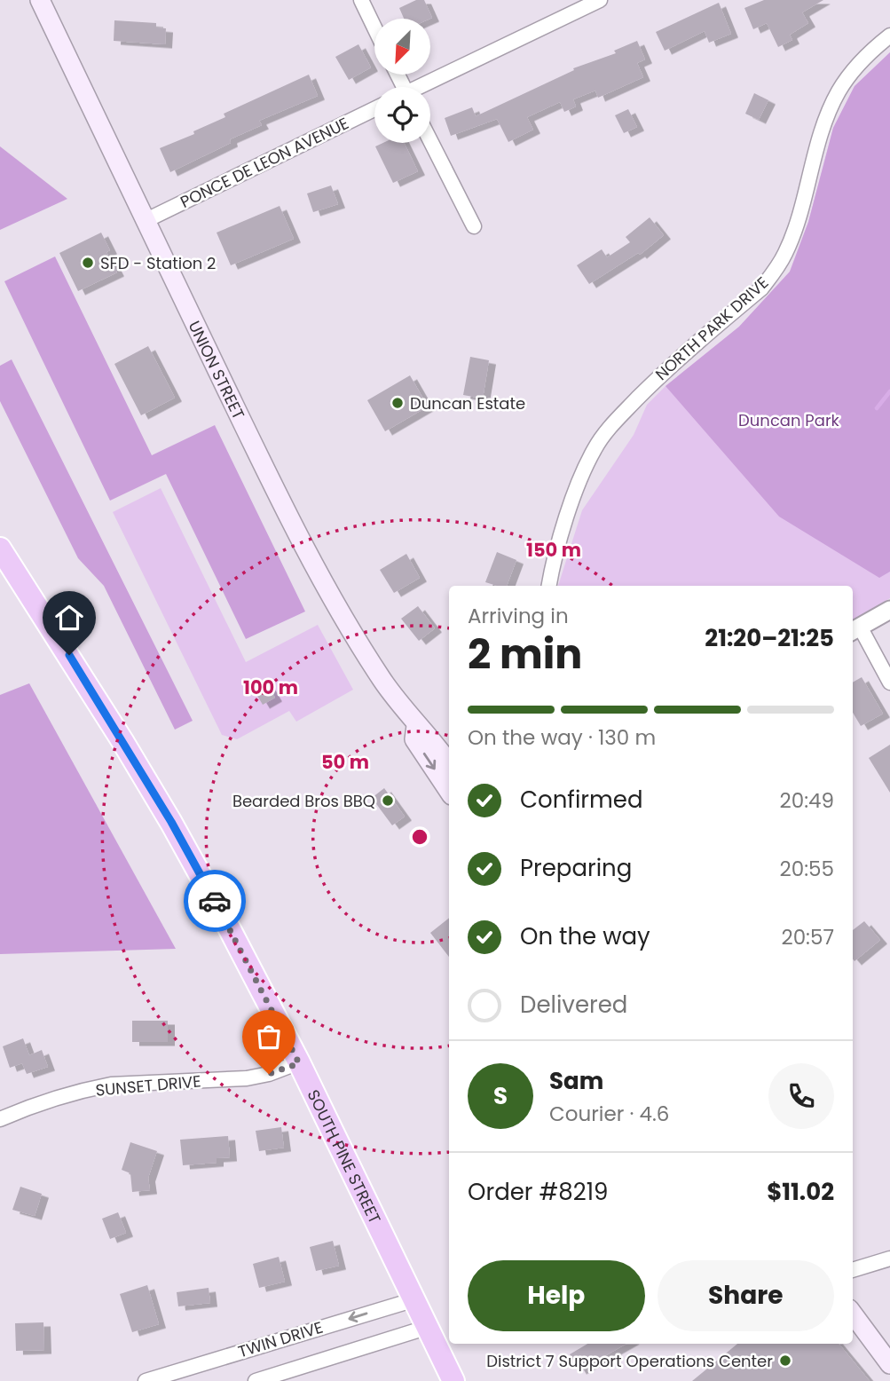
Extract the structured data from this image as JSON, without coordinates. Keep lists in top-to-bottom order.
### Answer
{
  "streets": {
    "highway": ["SOUTH PINE STREET"],
    "main road": ["UNION STREET"],
    "street": [
      "PONCE DE LEON AVENUE",
      "NORTH PARK DRIVE",
      "SUNSET DRIVE",
      "TWIN DRIVE"
    ]
  },
  "crossings": [
    ["PONCE DE LEON AVENUE", "UNION STREET"],
    ["SUNSET DRIVE", "SOUTH PINE STREET"],
    ["SOUTH PINE STREET", "TWIN DRIVE"]
  ],
  "parks": ["Duncan Park"],
  "places": [
    "SFD - Station 2",
    "Duncan Estate",
    "Bearded Bros BBQ",
    "District 7 Support Operations Center"
  ],
  "north": "bottom left",
  "page": {
    "heading": ["2 min", "Arriving in", "21:20–21:25"],
    "panel": [
      "Sam",
      "Courier · 4.6",
      "Order #8219",
      "$11.02"
    ],
    "bar": "On the way · 130 m",
    "list": [
      ["Confirmed", "20:49"],
      ["Preparing", "20:55"],
      ["On the way", "20:57"],
      "Delivered"
    ],
    "round": "S",
    "buttons": ["Help", "Share"]
  },
  "rings": ["150 m", "100 m", "50 m"]
}
